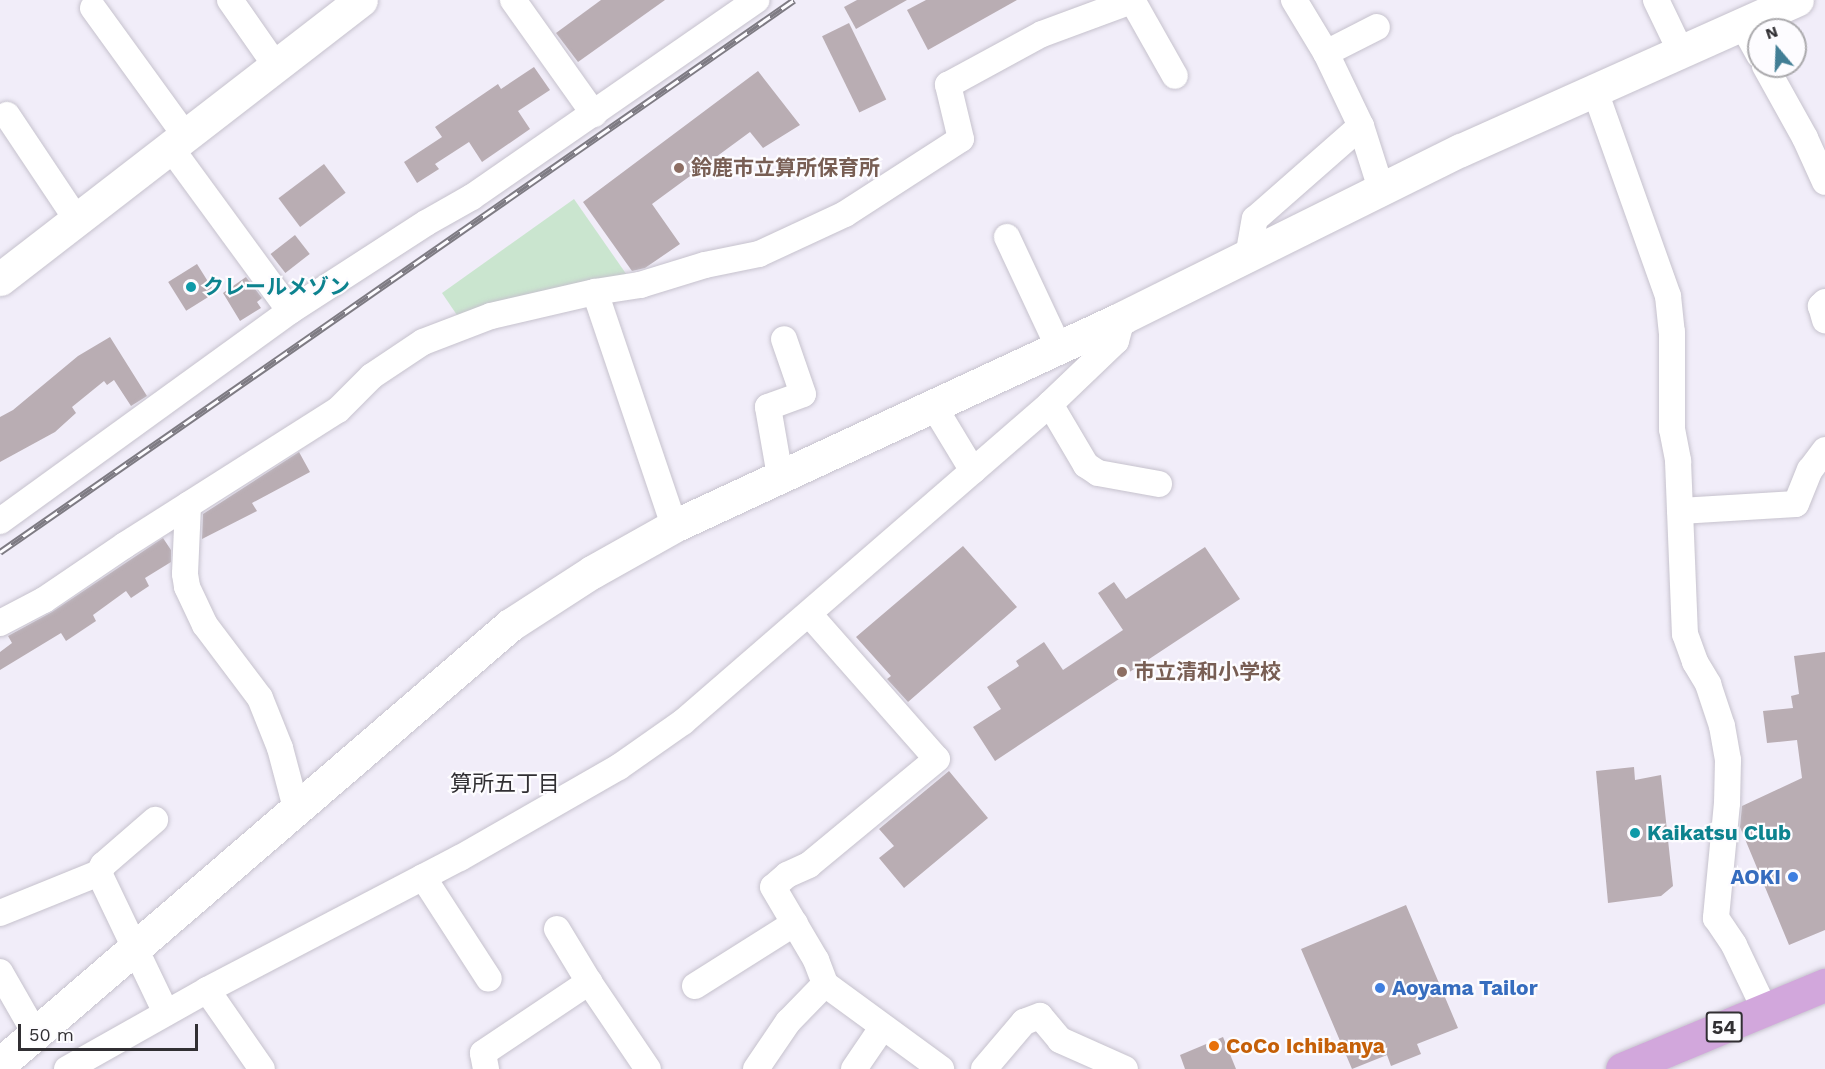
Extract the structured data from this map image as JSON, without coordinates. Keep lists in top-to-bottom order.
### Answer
{
  "streets": {
    "main road": ["54"]
  },
  "districts": ["算所五丁目"],
  "places": [
    "鈴鹿市立算所保育所",
    "クレールメゾン",
    "市立清和小学校",
    "Kaikatsu Club",
    "AOKI",
    "Aoyama Tailor",
    "CoCo Ichibanya"
  ],
  "scale_bar": "50 m",
  "north": "top"
}
